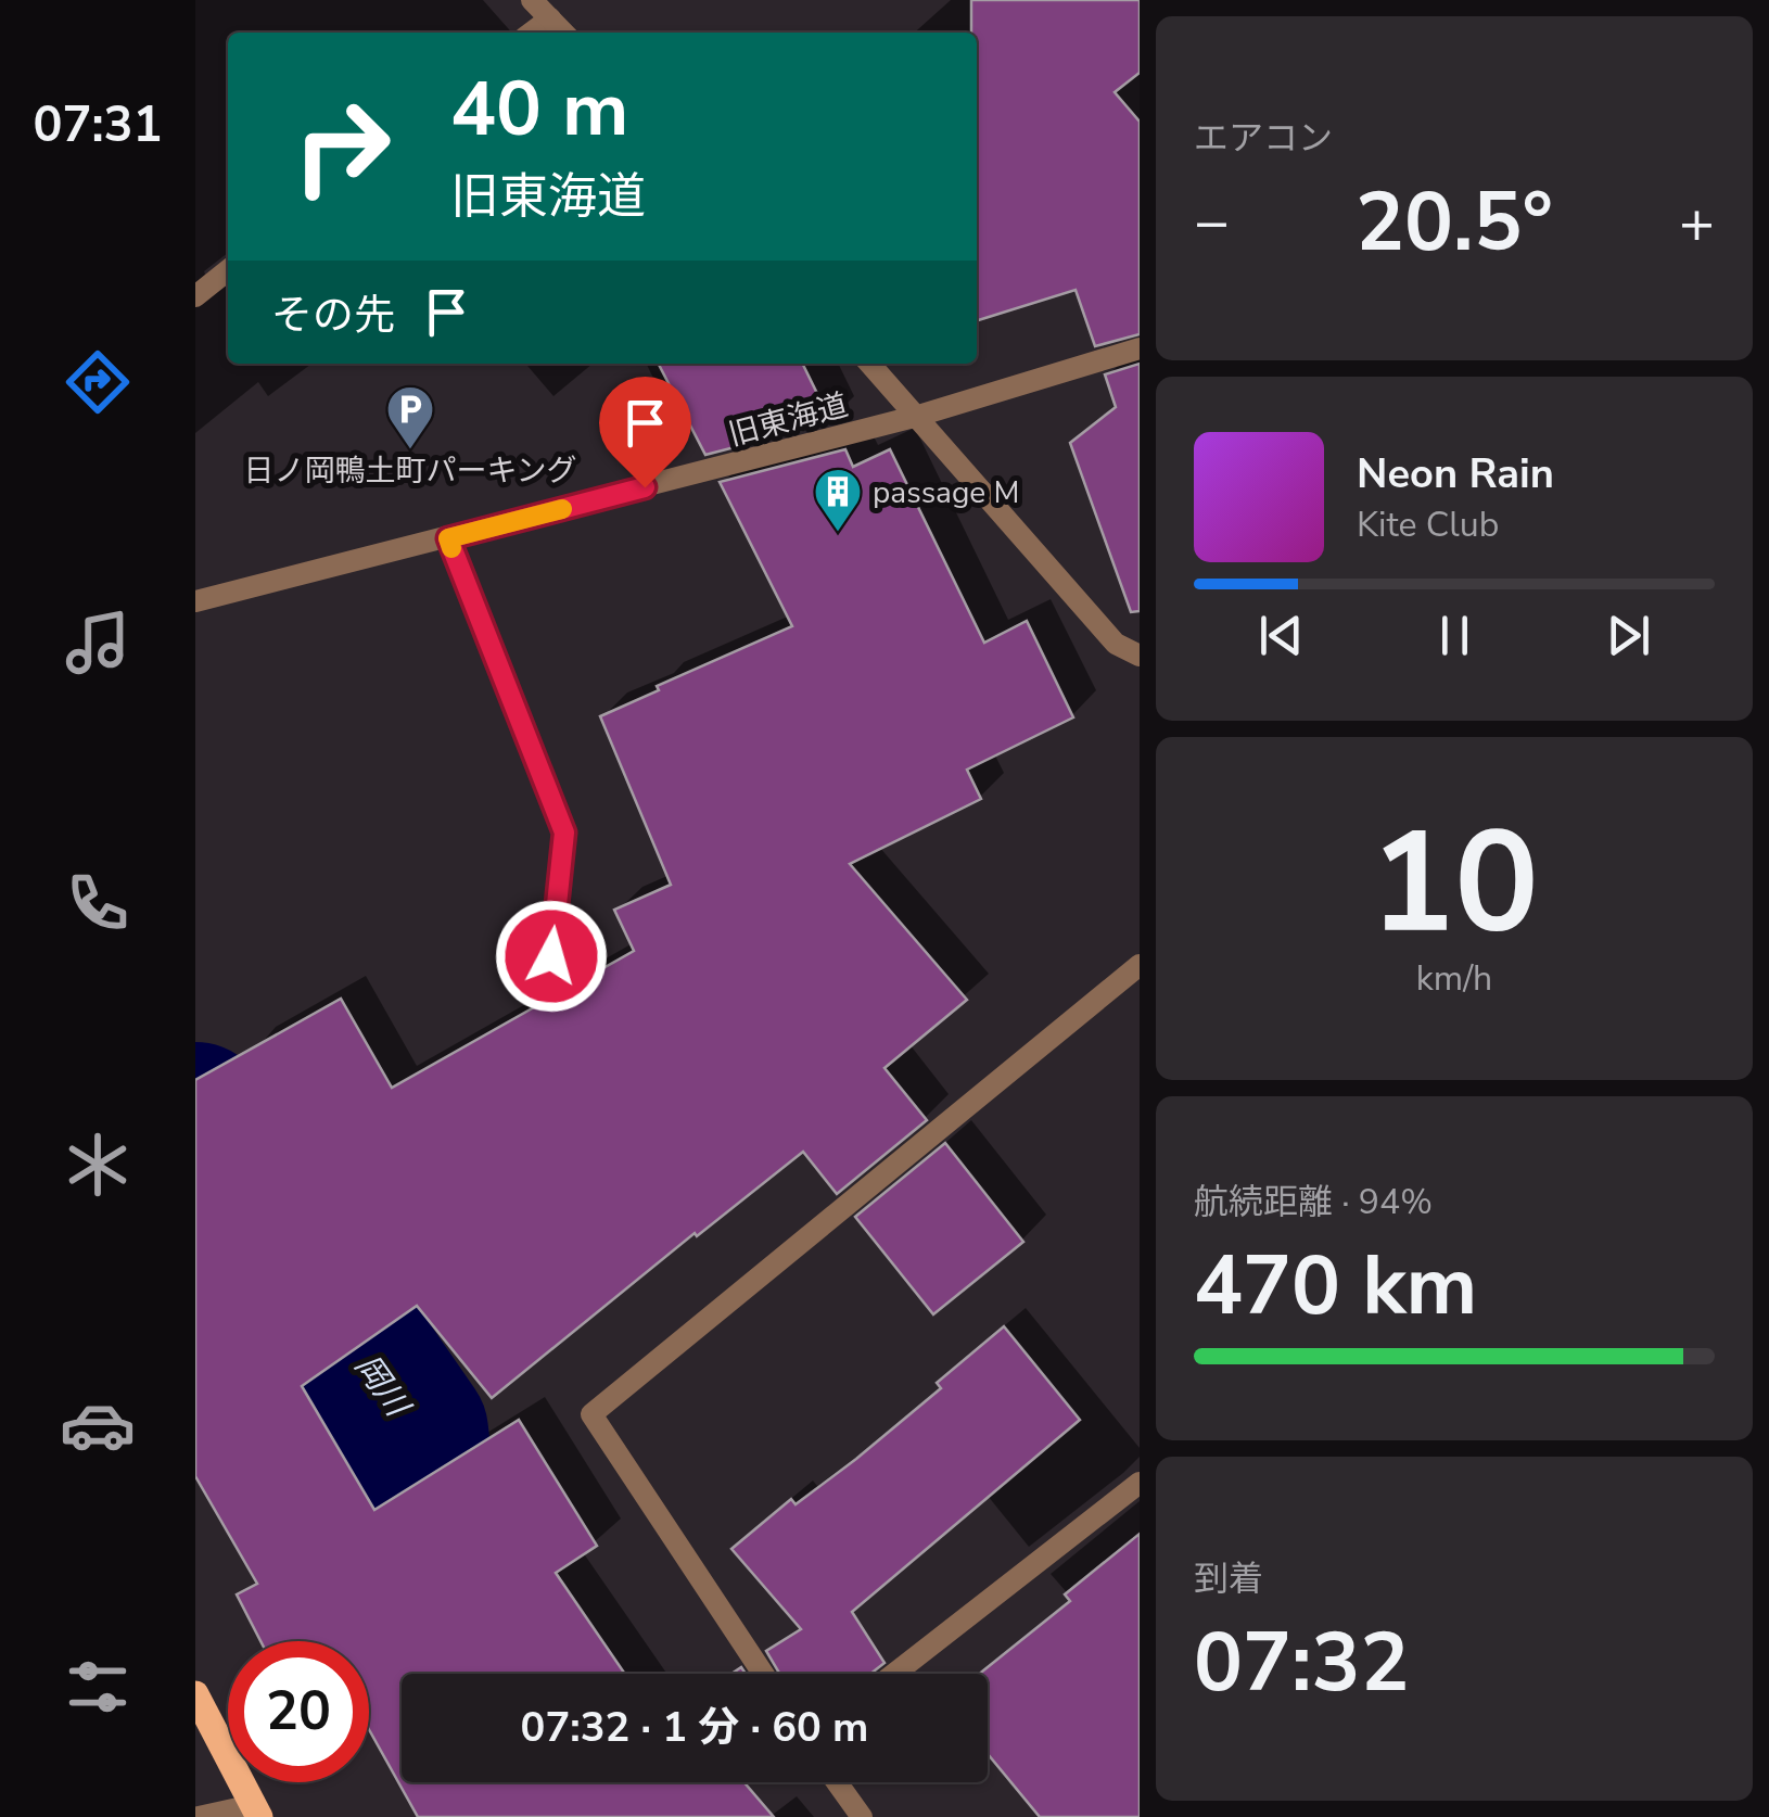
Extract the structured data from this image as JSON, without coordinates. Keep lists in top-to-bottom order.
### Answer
{
  "streets": {
    "street": ["旧東海道"]
  },
  "water": ["岡川"],
  "places": {
    "parking": ["日ノ岡鴨土町パーキング"],
    "building": ["passage M"]
  },
  "page": {
    "tabs": "07:31",
    "tile": [
      "エアコン",
      ["10", "km/h"],
      ["航続距離 · 94%", "470 km"],
      ["到着", "07:32"]
    ],
    "turn": ["40 m", "旧東海道"],
    "heat": ["−", "20.5°", "+"],
    "then": "その先",
    "song": ["Neon Rain", "Kite Club"],
    "limit": "20",
    "trip": "07:32 · 1 分 · 60 m"
  }
}
